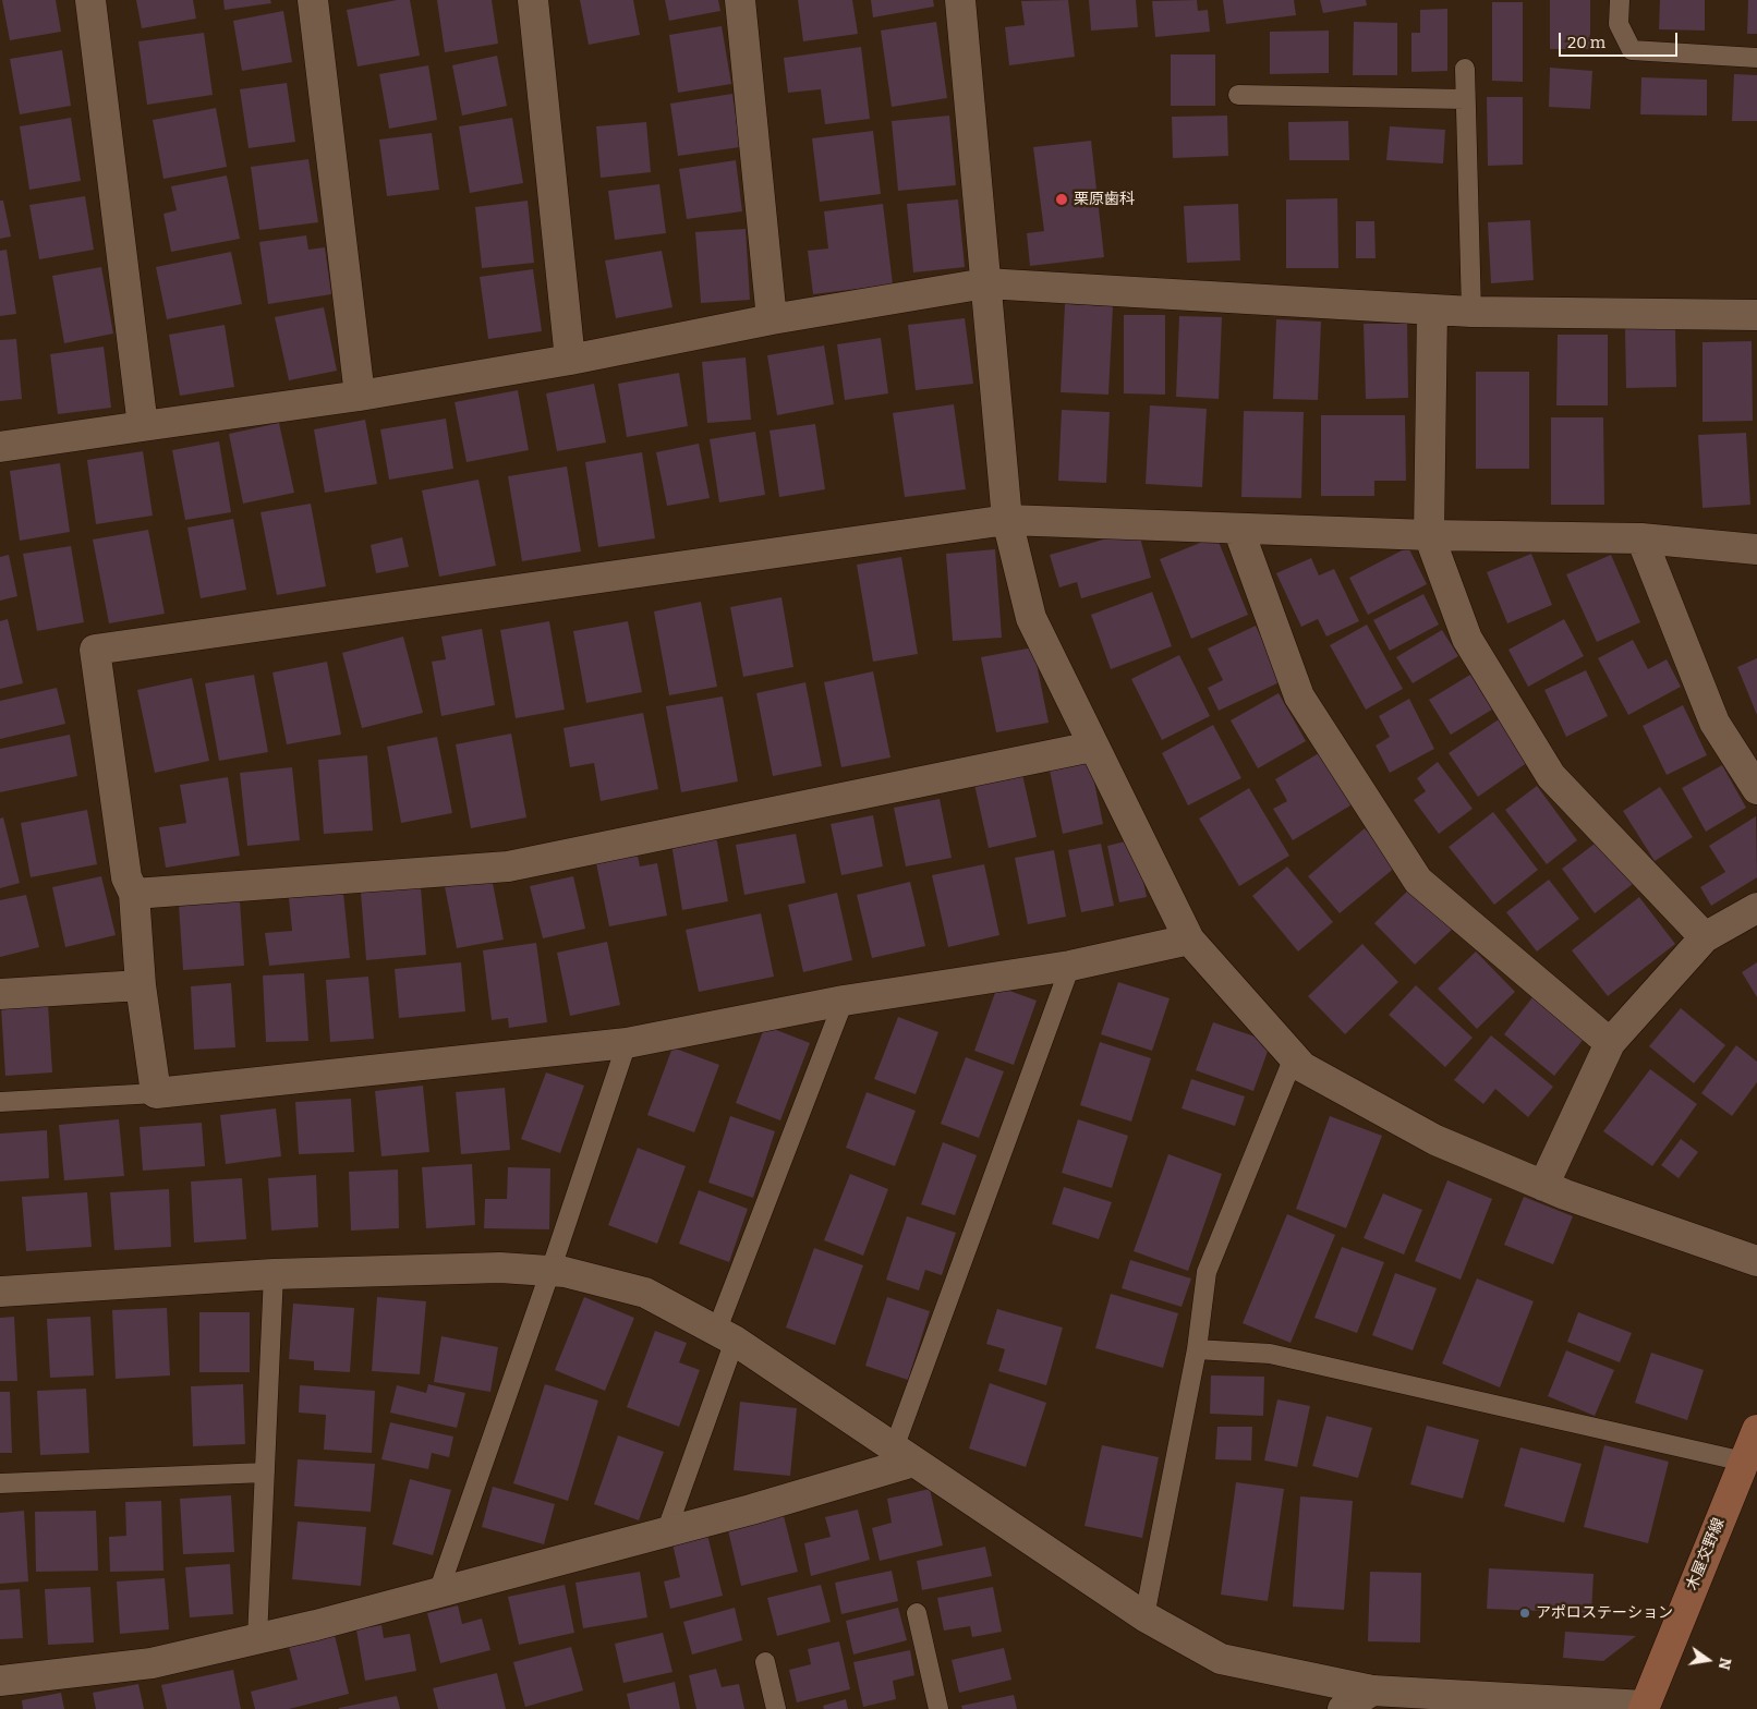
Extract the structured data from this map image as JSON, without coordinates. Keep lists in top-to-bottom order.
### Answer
{
  "streets": {
    "main road": ["木屋交野線"]
  },
  "places": ["栗原歯科", "アポロステーション"],
  "scale_bar": "20 m",
  "north": "right"
}
